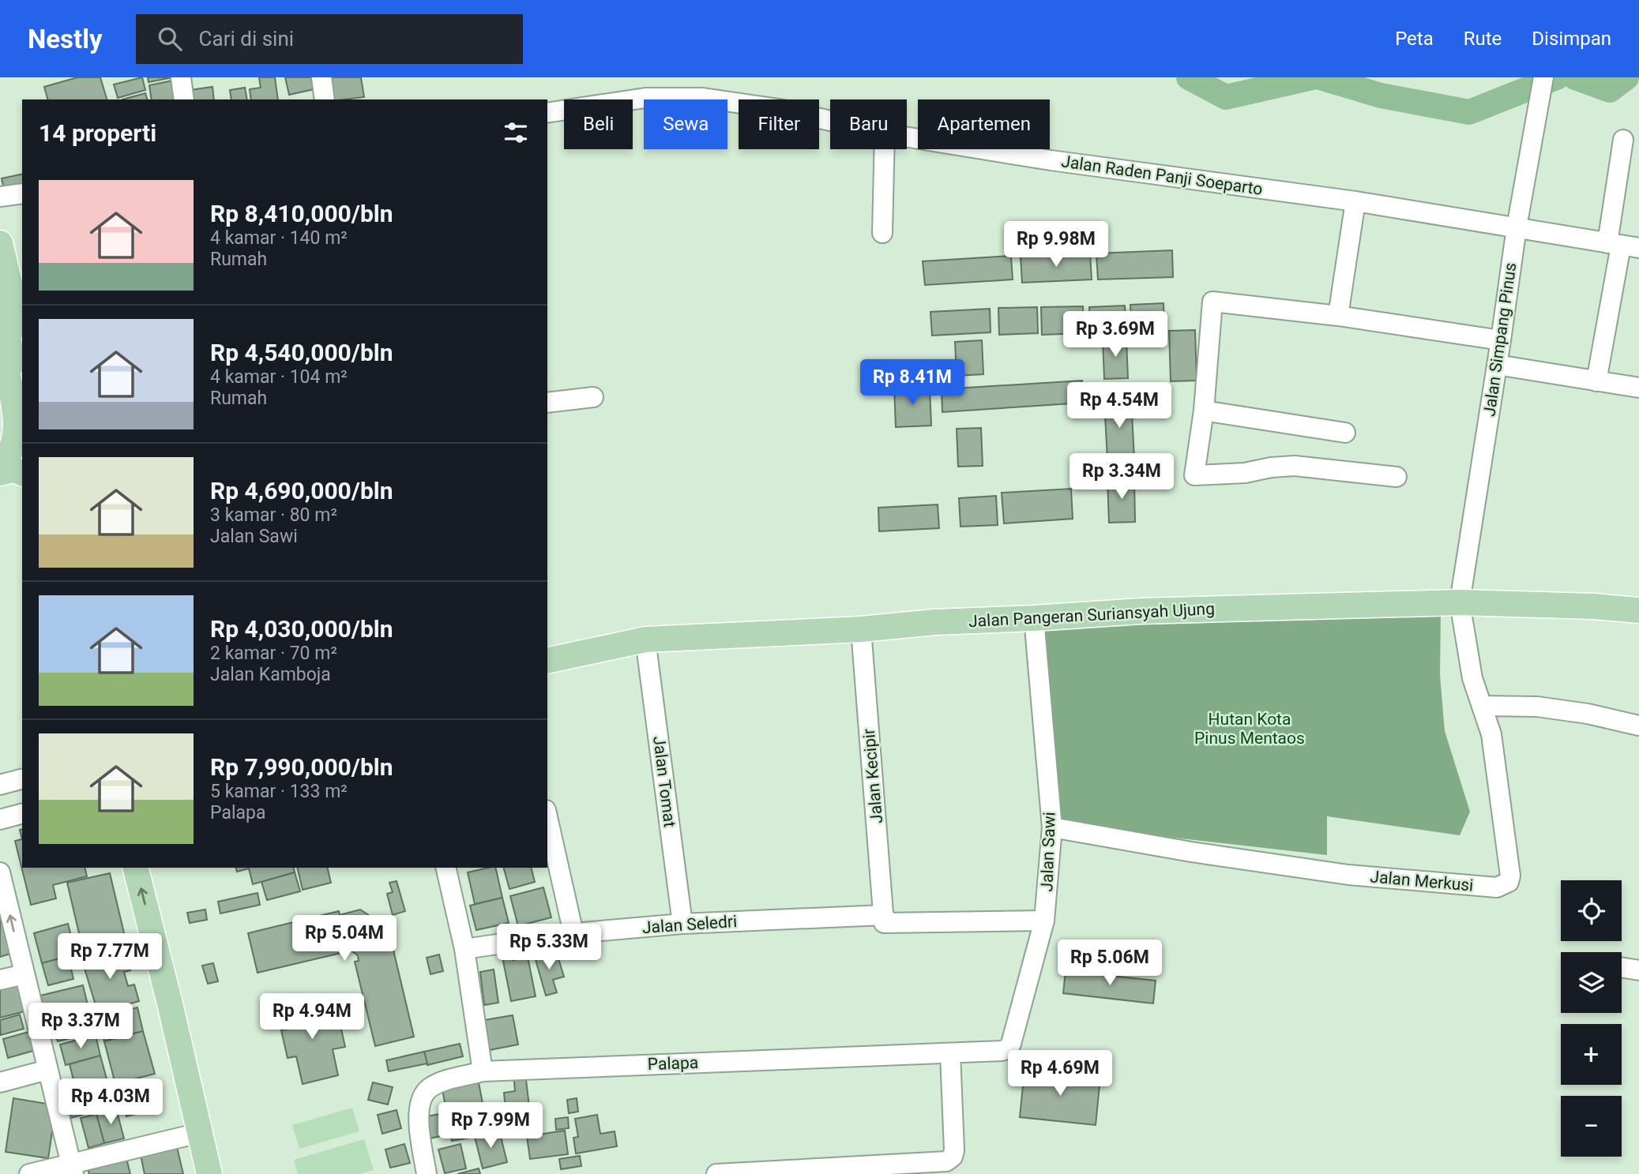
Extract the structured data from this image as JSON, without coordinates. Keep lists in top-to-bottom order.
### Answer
{
  "streets": {
    "main road": ["Jalan Pangeran Suriansyah Ujung"],
    "street": [
      "Jalan Raden Panji Soeparto",
      "Jalan Simpang Pinus",
      "Jalan Kecipir",
      "Jalan Tomat",
      "Jalan Sawi",
      "Jalan Merkusi",
      "Jalan Seledri",
      "Palapa"
    ]
  },
  "crossings": [
    ["Jalan Raden Panji Soeparto", "Jalan Simpang Pinus"],
    ["Jalan Simpang Pinus", "Jalan Pangeran Suriansyah Ujung"],
    ["Jalan Simpang Pinus", "Jalan Merkusi"],
    ["Jalan Pangeran Suriansyah Ujung", "Jalan Kecipir"],
    ["Jalan Pangeran Suriansyah Ujung", "Jalan Tomat"],
    ["Jalan Pangeran Suriansyah Ujung", "Jalan Sawi"],
    ["Jalan Pangeran Suriansyah Ujung", "Jalan Merkusi"],
    ["Jalan Kecipir", "Jalan Seledri"],
    ["Jalan Tomat", "Jalan Seledri"],
    ["Jalan Sawi", "Jalan Merkusi"],
    ["Jalan Sawi", "Jalan Seledri"],
    ["Jalan Sawi", "Palapa"]
  ],
  "parks": ["Hutan Kota Pinus Mentaos"],
  "page": {
    "header": "Nestly",
    "search": "Cari di sini",
    "nav": ["Peta", "Rute", "Disimpan"],
    "chip": [
      "Beli",
      "Sewa",
      "Filter",
      "Baru",
      "Apartemen"
    ],
    "heading": "14 properti",
    "list": [
      {
        "name": "Rp 8,410,000/bln",
        "note": "4 kamar · 140 m² · Rumah"
      },
      {
        "name": "Rp 4,540,000/bln",
        "note": "4 kamar · 104 m² · Rumah"
      },
      {
        "name": "Rp 4,690,000/bln",
        "note": "3 kamar · 80 m² · Jalan Sawi"
      },
      {
        "name": "Rp 4,030,000/bln",
        "note": "2 kamar · 70 m² · Jalan Kamboja"
      },
      {
        "name": "Rp 7,990,000/bln",
        "note": "5 kamar · 133 m² · Palapa"
      }
    ],
    "price": [
      "Rp 9.98M",
      "Rp 3.69M",
      "Rp 8.41M",
      "Rp 4.54M",
      "Rp 3.34M",
      "Rp 5.04M",
      "Rp 5.33M",
      "Rp 7.77M",
      "Rp 5.06M",
      "Rp 4.94M",
      "Rp 3.37M",
      "Rp 4.69M",
      "Rp 4.03M",
      "Rp 7.99M"
    ],
    "map_buttons": ["+", "−"]
  }
}
